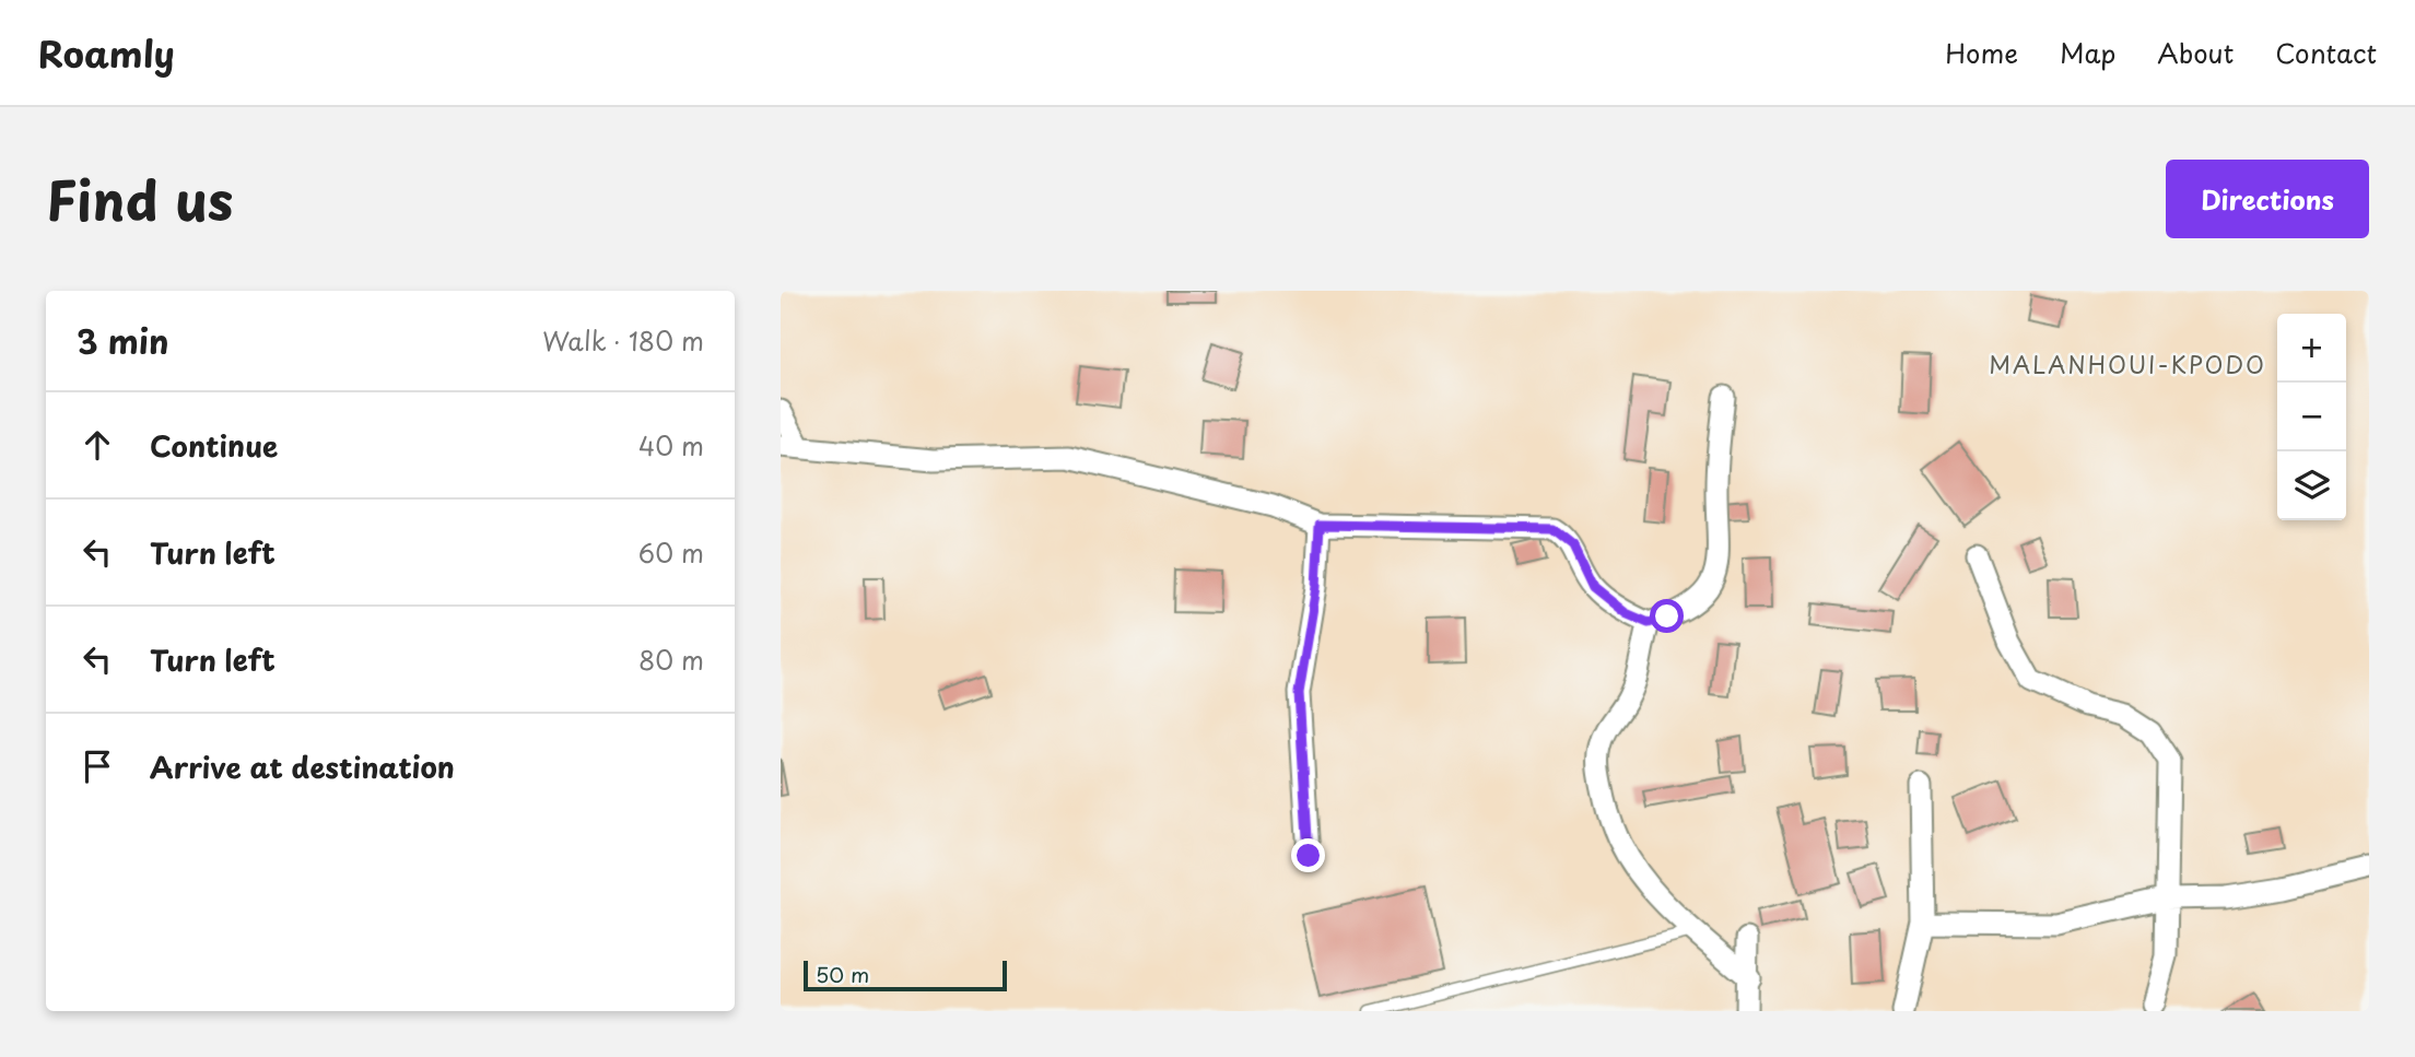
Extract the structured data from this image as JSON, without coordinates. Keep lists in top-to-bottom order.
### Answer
{
  "districts": ["MALANHOUI-KPODO"],
  "scale_bar": "50 m",
  "page": {
    "header": "Roamly",
    "nav": [
      "Home",
      "Map",
      "About",
      "Contact"
    ],
    "title": "Find us",
    "buttons": "Directions",
    "heading": ["3 min", "Walk · 180 m"],
    "map_buttons": ["+", "−"],
    "list": [
      ["Continue", "40 m"],
      ["Turn left", "60 m"],
      ["Turn left", "80 m"],
      "Arrive at destination"
    ],
    "scale": "50 m"
  }
}
